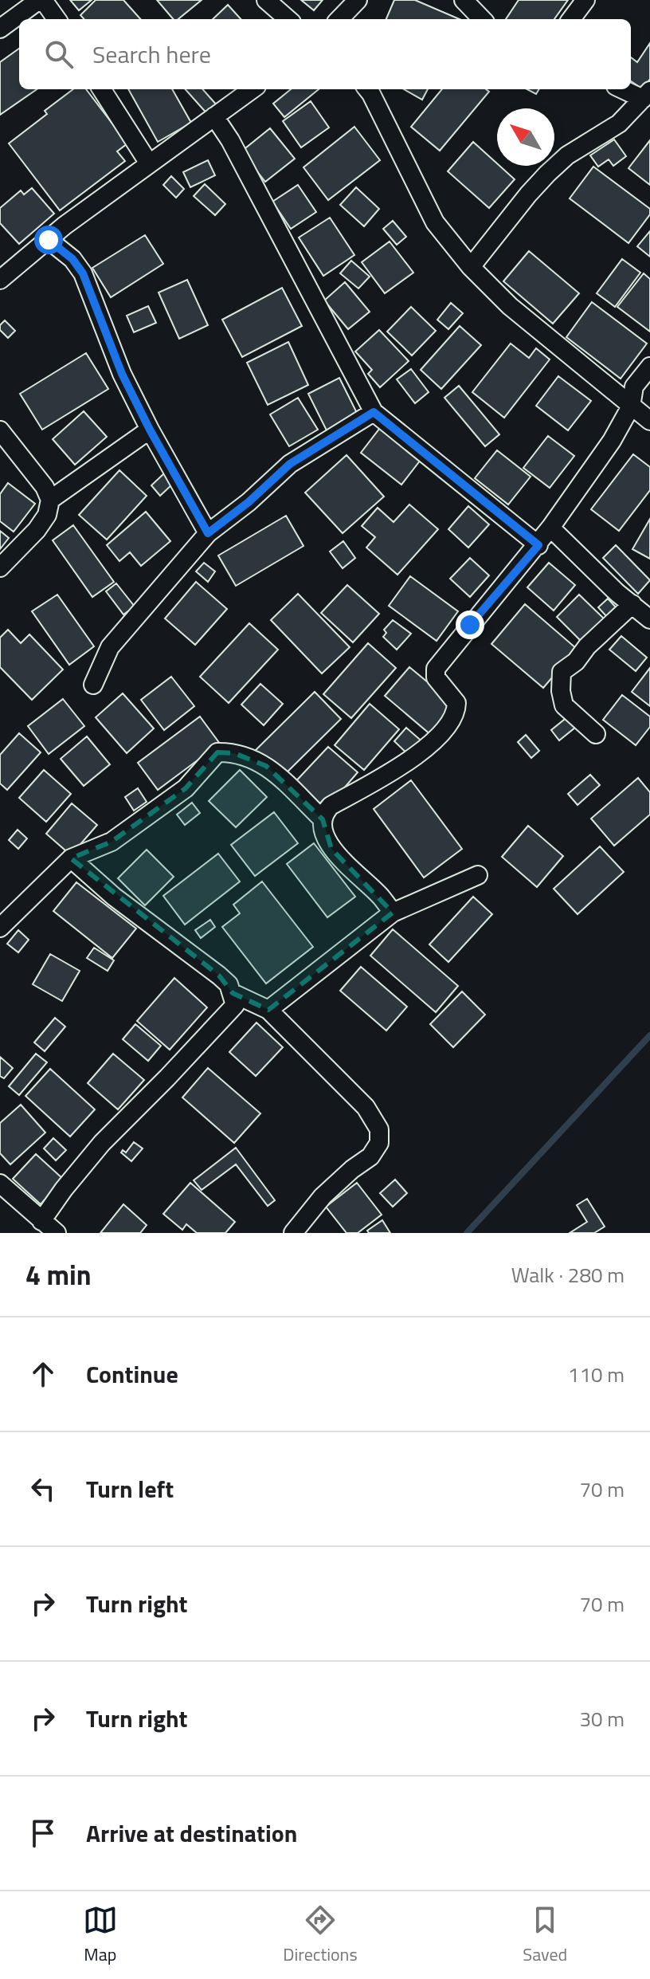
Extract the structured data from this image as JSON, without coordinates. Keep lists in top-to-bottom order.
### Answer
{
  "north": "top left",
  "page": {
    "search": "Search here",
    "heading": ["4 min", "Walk · 280 m"],
    "list": [
      ["Continue", "110 m"],
      ["Turn left", "70 m"],
      ["Turn right", "70 m"],
      ["Turn right", "30 m"],
      "Arrive at destination"
    ],
    "nav": ["Map", "Directions", "Saved"]
  }
}
